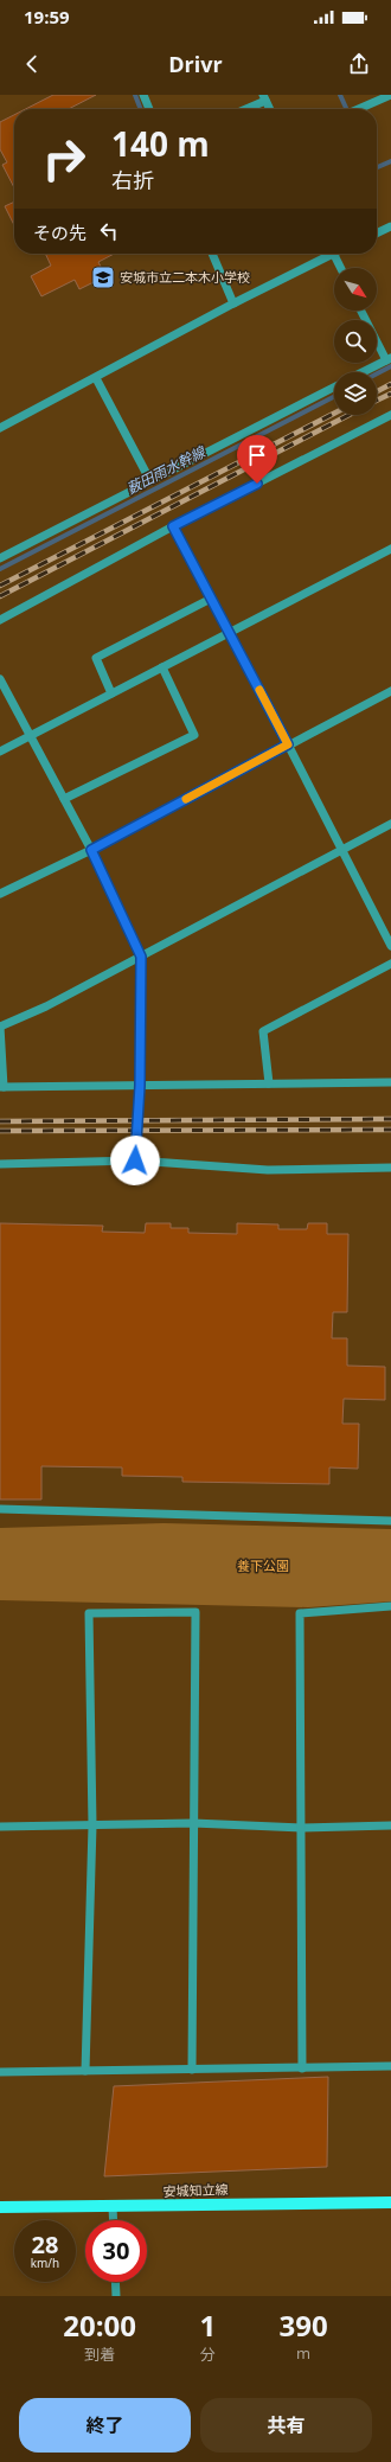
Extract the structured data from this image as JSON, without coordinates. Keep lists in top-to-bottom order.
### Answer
{
  "streets": {
    "main road": ["安城知立線"]
  },
  "water": ["薮田雨水幹線"],
  "parks": ["養下公園"],
  "places": {
    "school or university": ["安城市立二本木小学校"]
  },
  "north": "bottom right",
  "page": {
    "status": "19:59",
    "header": "Drivr",
    "turn": ["140 m", "右折"],
    "then": "その先",
    "speed": "28 km/h",
    "limit": "30",
    "eta": [
      "20:00",
      "到着",
      "1",
      "分",
      "390",
      "m"
    ],
    "buttons": ["終了", "共有"]
  }
}
